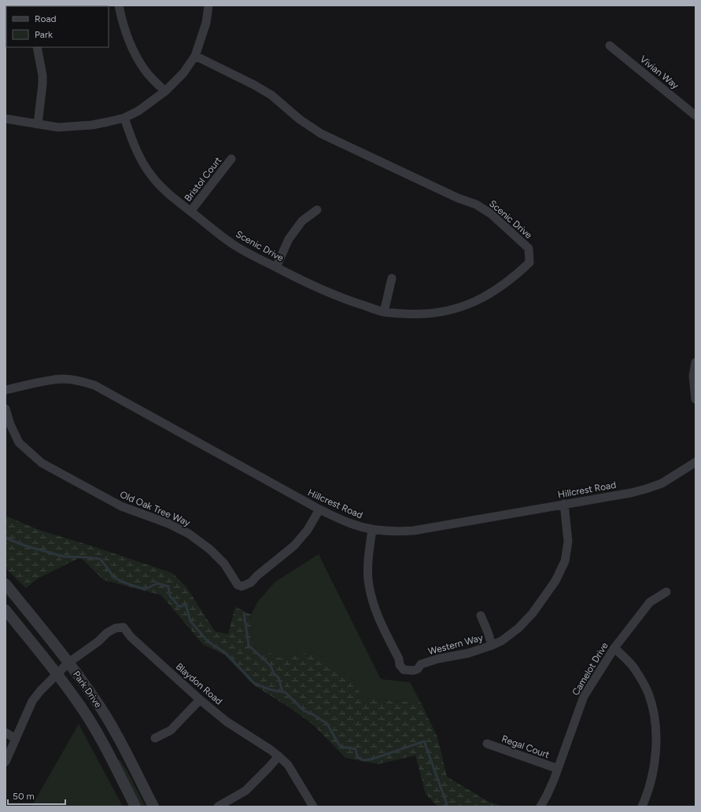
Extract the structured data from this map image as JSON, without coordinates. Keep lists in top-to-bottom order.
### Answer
{
  "streets": {
    "street": [
      "Vivian Way",
      "Bristol Court",
      "Scenic Drive",
      "Hillcrest Road",
      "Old Oak Tree Way",
      "Western Way",
      "Camelot Drive",
      "Blaydon Road",
      "Park Drive",
      "Regal Court"
    ]
  },
  "crossings": [
    ["Bristol Court", "Scenic Drive"],
    ["Hillcrest Road", "Old Oak Tree Way"],
    ["Hillcrest Road", "Western Way"],
    ["Camelot Drive", "Regal Court"],
    ["Blaydon Road", "Park Drive"]
  ],
  "legend": ["Road", "Park"],
  "scale_bar": "50 m"
}
